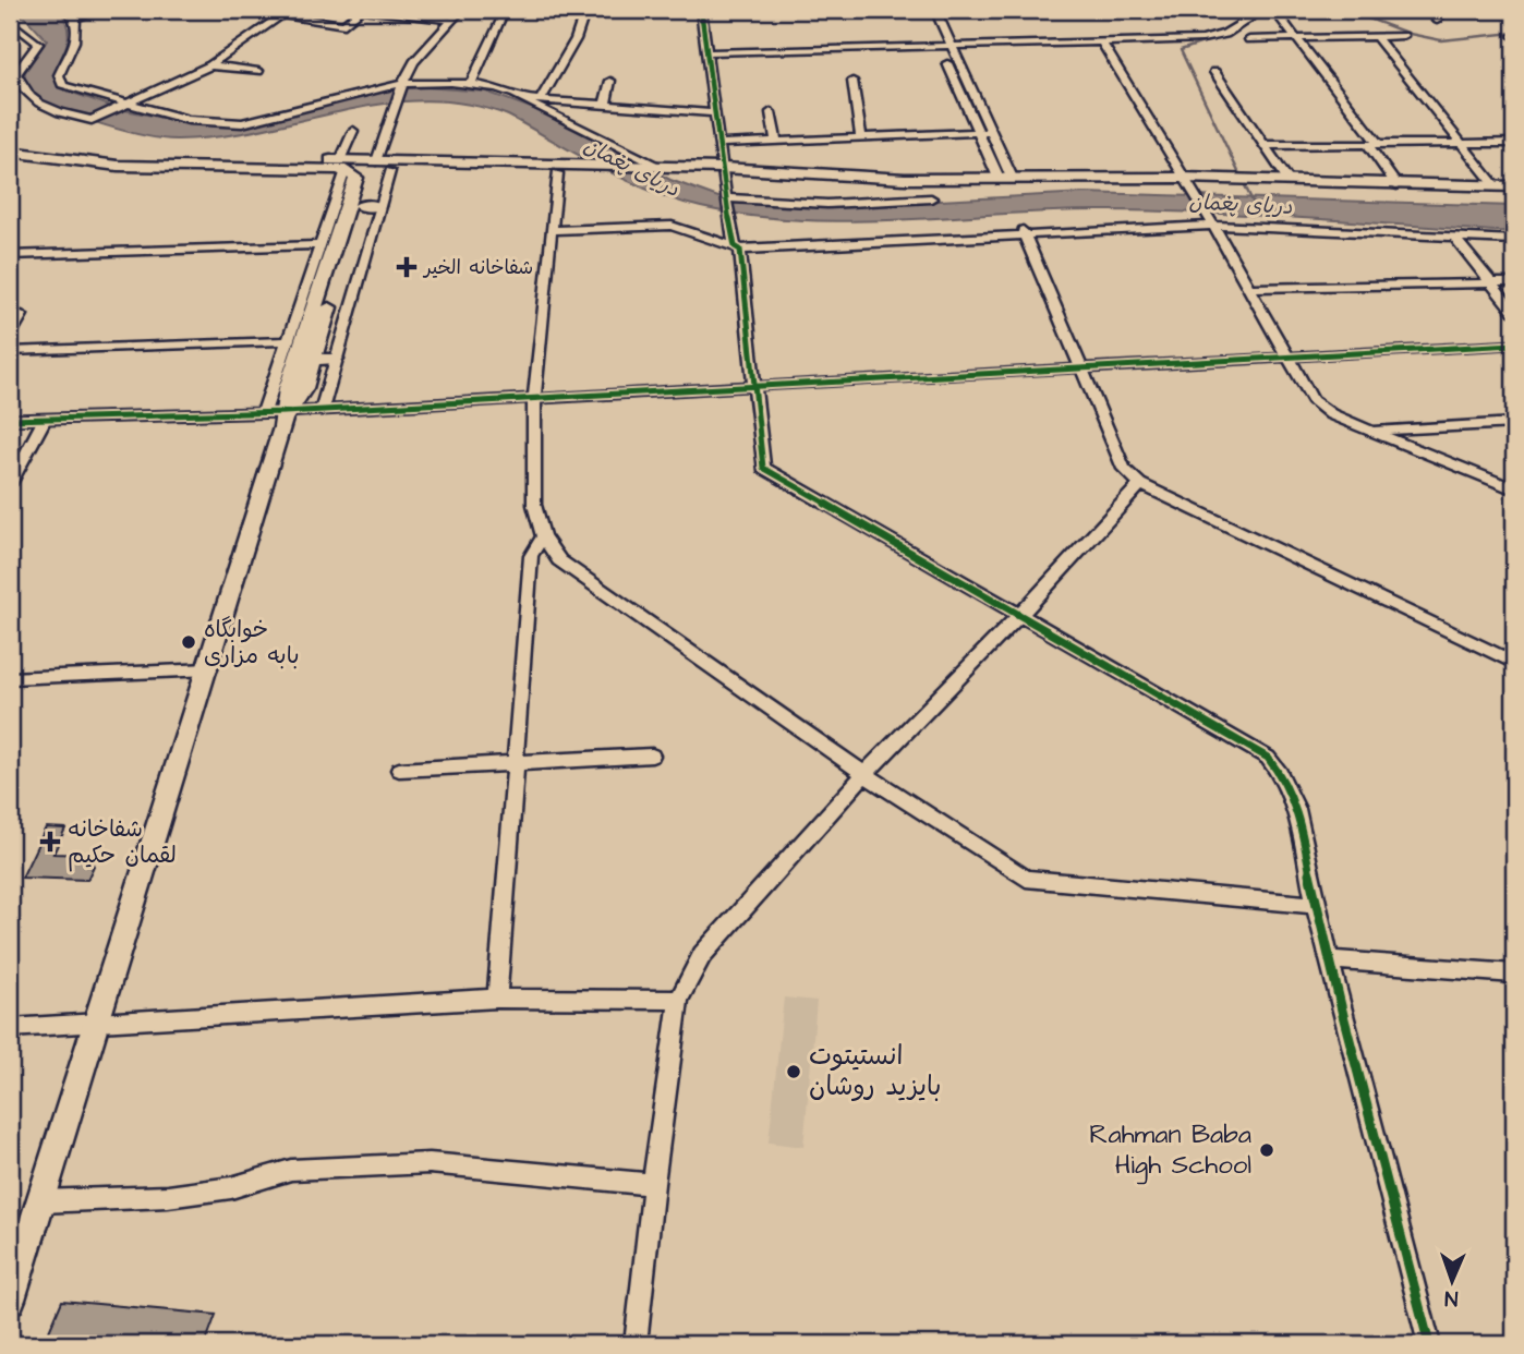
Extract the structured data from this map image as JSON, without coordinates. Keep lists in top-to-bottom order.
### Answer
{
  "water": ["دریای پغمان"],
  "places": {
    "health": ["شفاخانه الخیر", "شفاخانه لقمان حکیم"],
    "other": ["خوابگاه بابه مزاری", "انستیتوت بایزید روشان", "Rahman Baba High School"]
  },
  "north": "bottom"
}
